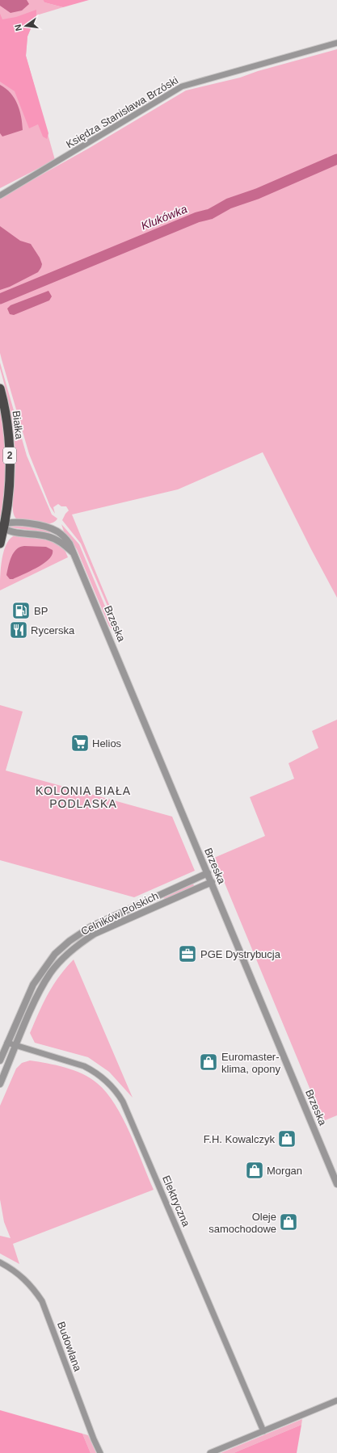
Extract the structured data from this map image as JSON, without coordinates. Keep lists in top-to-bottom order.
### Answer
{
  "streets": {
    "highway": ["Białka", "2"],
    "street": [
      "Księdza Stanisława Brzóski",
      "Brzeska",
      "Celników Polskich",
      "Elektryczna",
      "Budowlana"
    ]
  },
  "crossings": [
    ["Białka", "2"],
    ["Białka", "Brzeska"],
    ["2", "Brzeska"],
    ["Brzeska", "Celników Polskich"],
    ["Celników Polskich", "Elektryczna"]
  ],
  "districts": ["KOLONIA BIAŁA PODLASKA"],
  "water": ["Klukówka"],
  "places": {
    "fuel station": ["BP"],
    "restaurant": ["Rycerska"],
    "supermarket": ["Helios"],
    "office": ["PGE Dystrybucja"],
    "shop": [
      "Euromaster- klima, opony",
      "F.H. Kowalczyk",
      "Morgan",
      "Oleje samochodowe"
    ]
  },
  "north": "left"
}
